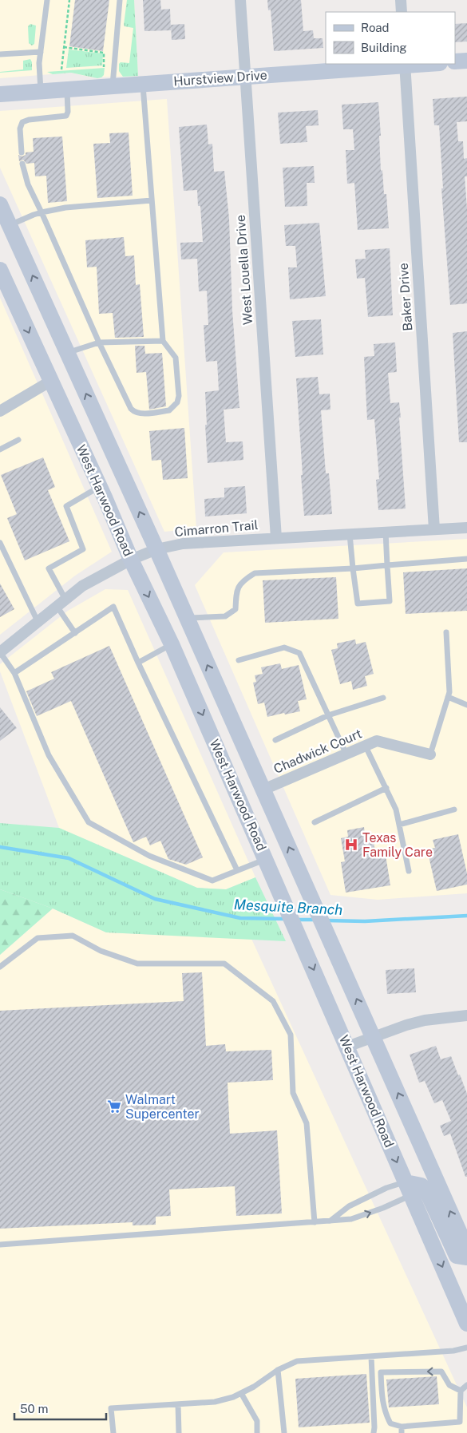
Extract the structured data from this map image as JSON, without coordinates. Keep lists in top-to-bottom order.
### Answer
{
  "streets": {
    "main road": ["Hurstview Drive", "West Harwood Road"],
    "street": [
      "West Louella Drive",
      "Baker Drive",
      "Cimarron Trail",
      "Chadwick Court"
    ]
  },
  "crossings": [
    ["Hurstview Drive", "West Louella Drive"],
    ["Hurstview Drive", "Baker Drive"],
    ["West Louella Drive", "Cimarron Trail"],
    ["Baker Drive", "Cimarron Trail"],
    ["West Harwood Road", "Cimarron Trail"],
    ["West Harwood Road", "Chadwick Court"]
  ],
  "water": ["Mesquite Branch"],
  "places": {
    "hospital": ["Texas Family Care"],
    "supermarket": ["Walmart Supercenter"]
  },
  "legend": ["Road", "Building"],
  "scale_bar": "50 m"
}
